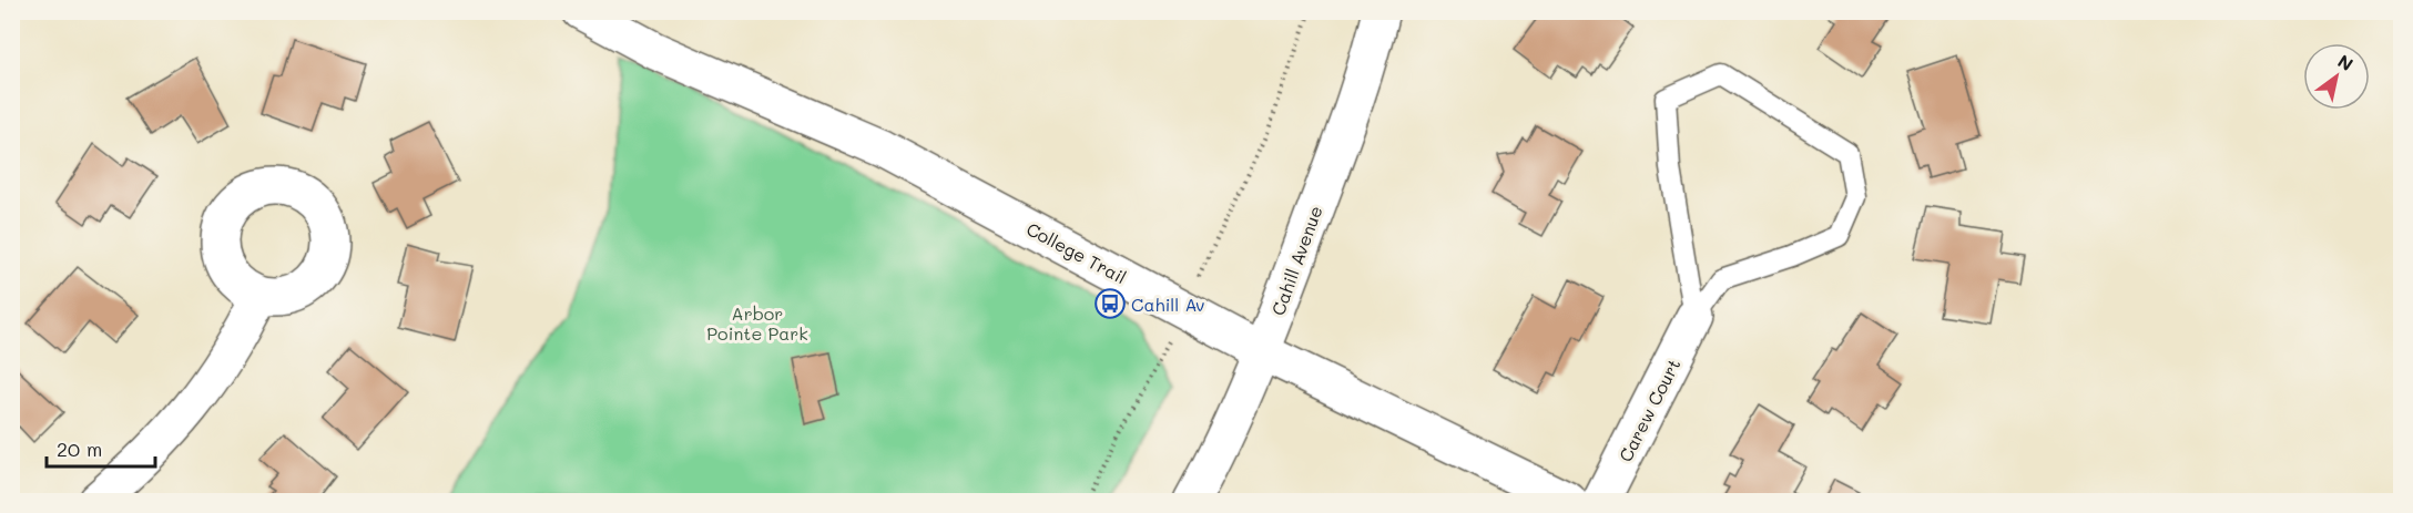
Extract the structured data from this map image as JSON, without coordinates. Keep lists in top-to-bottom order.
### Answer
{
  "streets": {
    "street": ["College Trail", "Cahill Avenue", "Carew Court"]
  },
  "crossings": [
    ["College Trail", "Cahill Avenue"]
  ],
  "parks": ["Arbor Pointe Park"],
  "places": {
    "bus stop": ["Cahill Av"]
  },
  "scale_bar": "20 m",
  "north": "top right"
}
